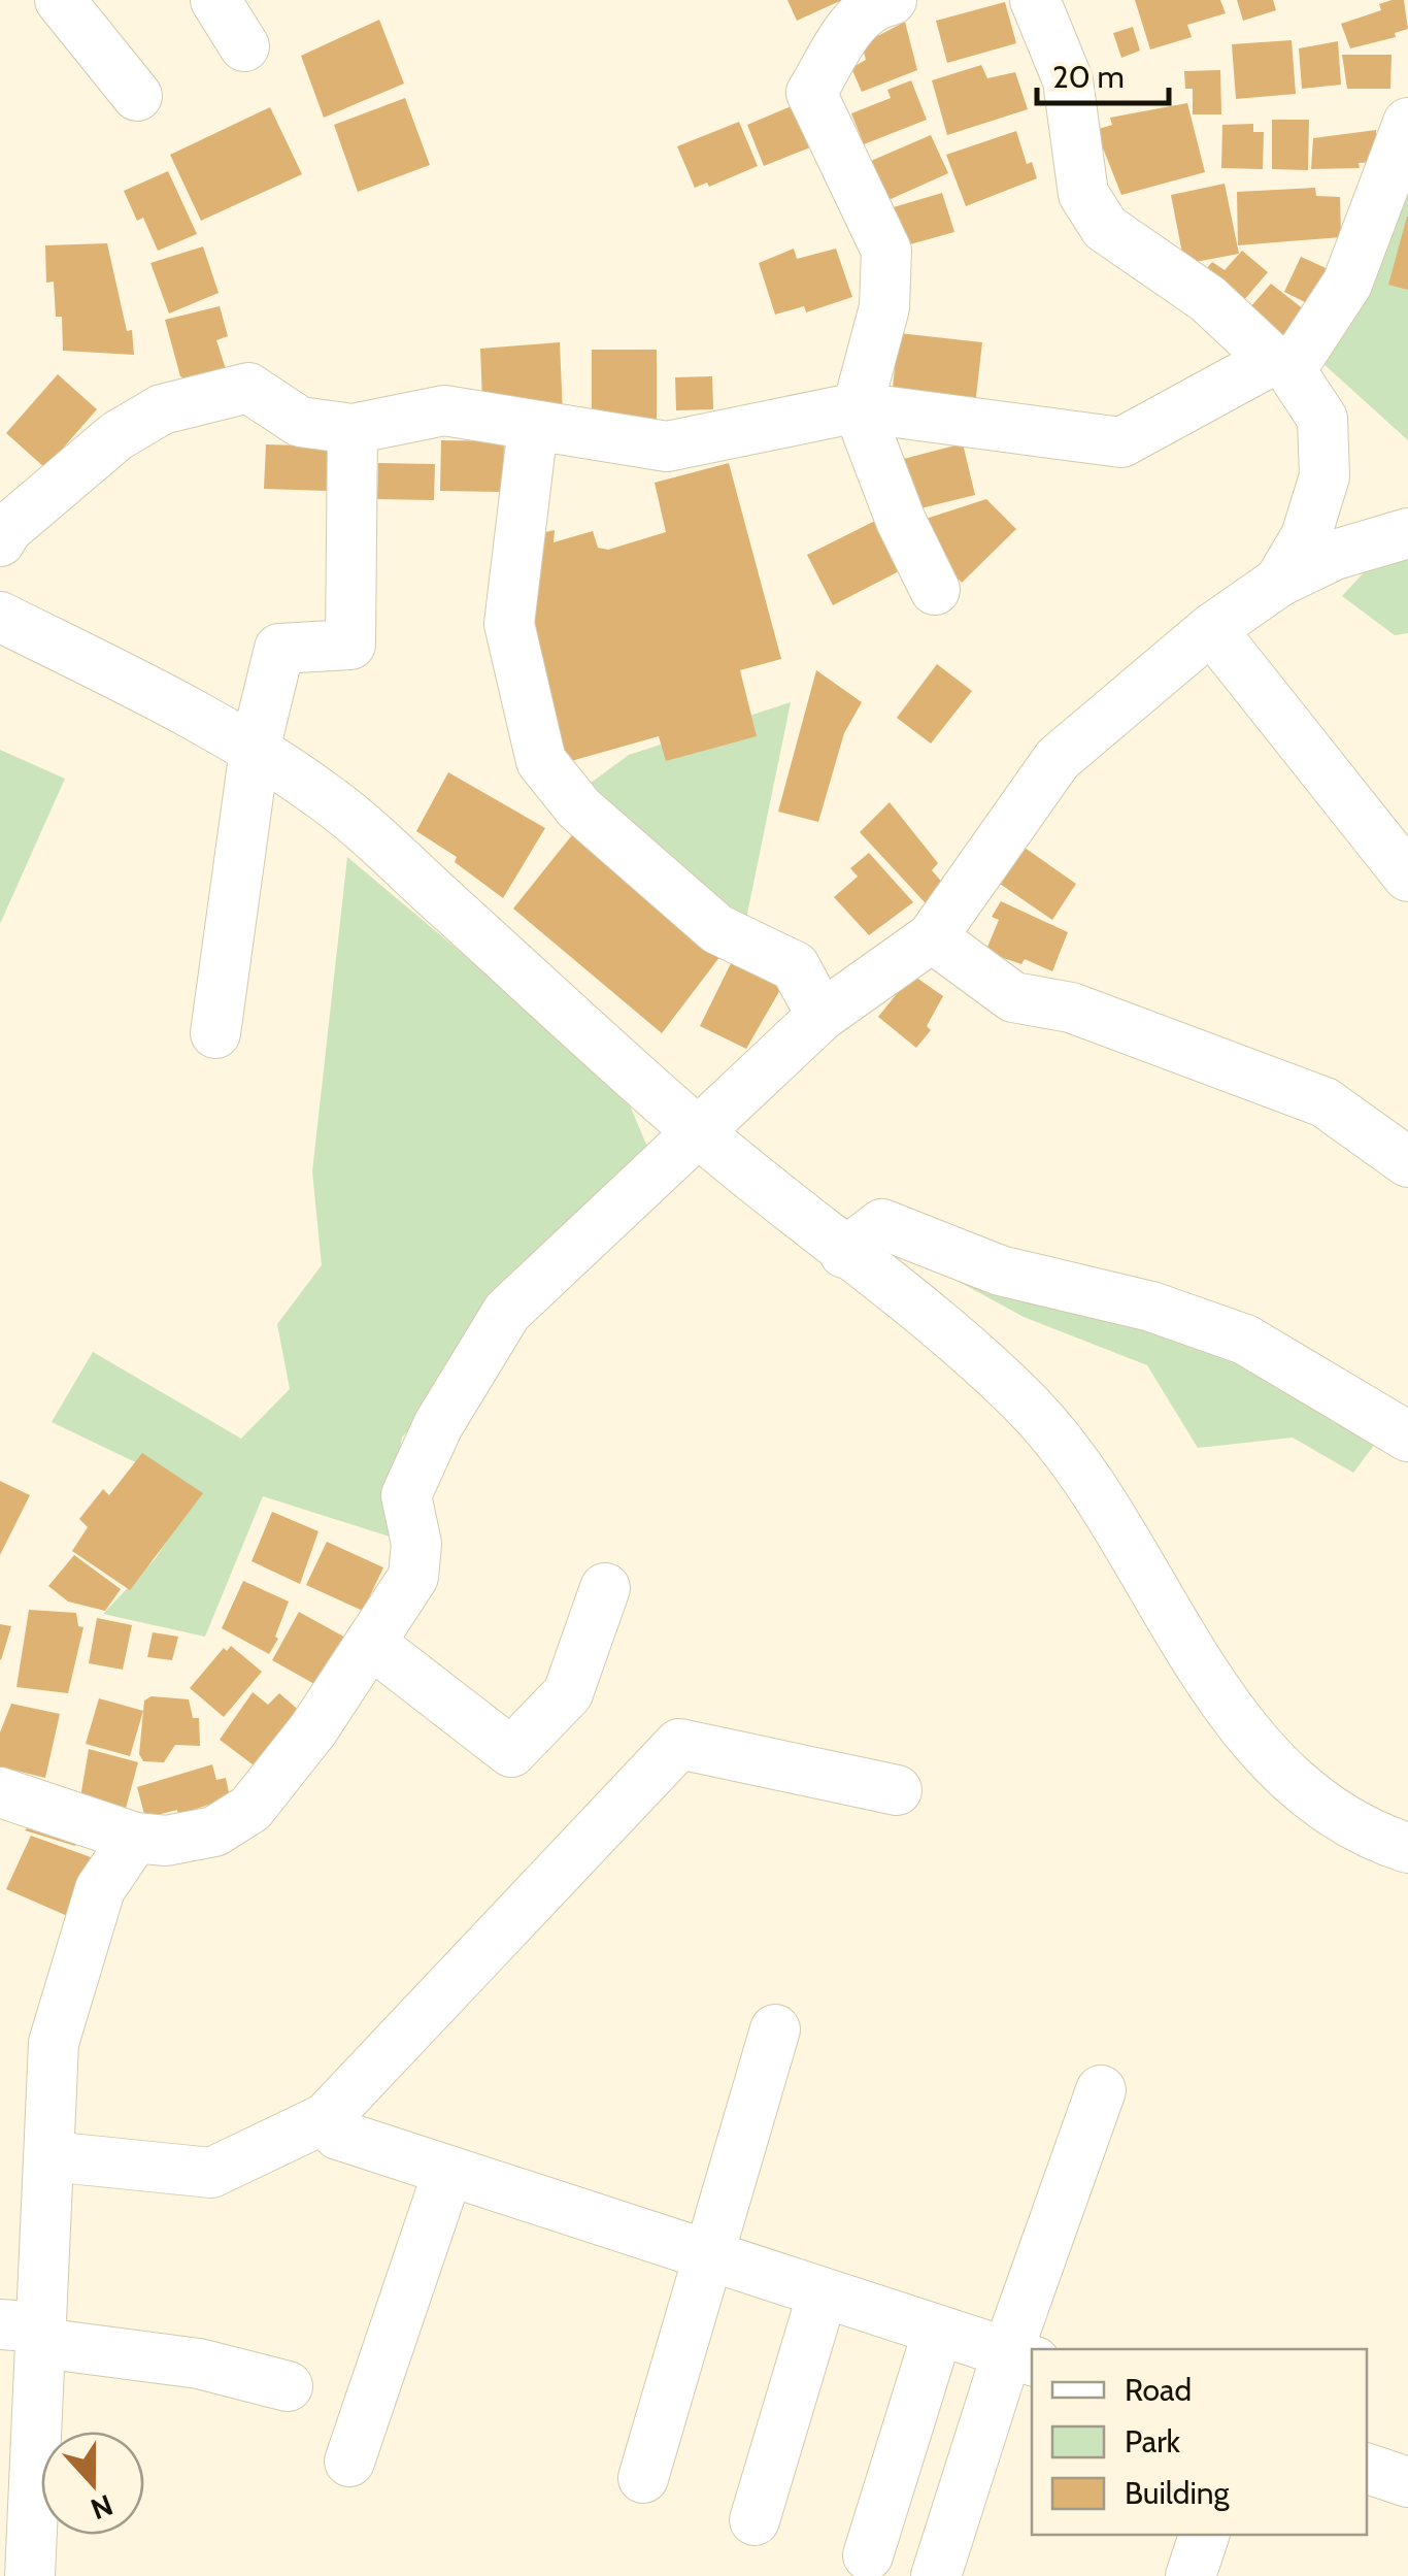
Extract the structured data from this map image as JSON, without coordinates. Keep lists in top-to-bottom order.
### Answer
{
  "legend": ["Road", "Park", "Building"],
  "scale_bar": "20 m",
  "north": "bottom"
}
